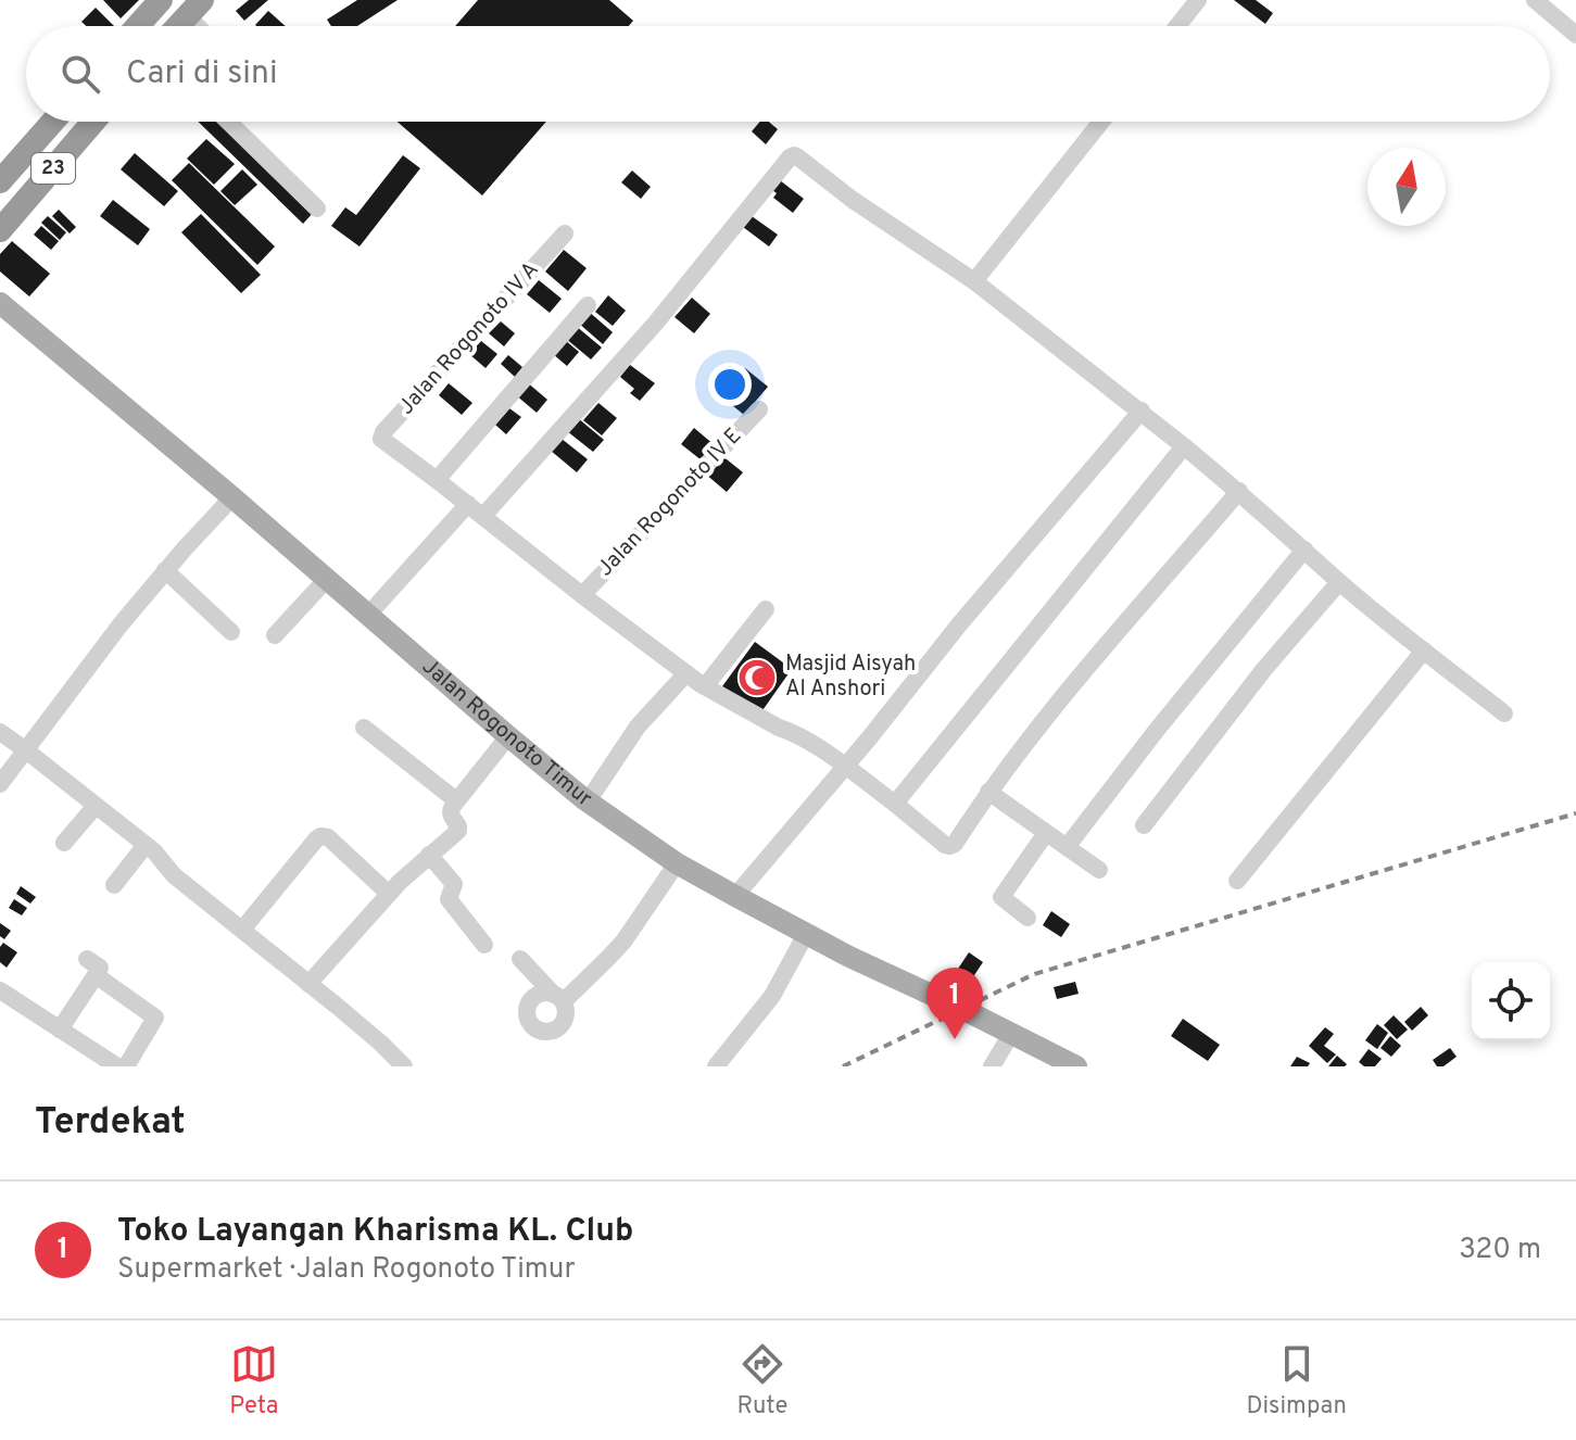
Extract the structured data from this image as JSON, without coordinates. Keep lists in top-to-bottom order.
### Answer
{
  "streets": {
    "highway": ["23"],
    "main road": ["Jalan Rogonoto Timur"],
    "street": ["Jalan Rogonoto IV A", "Jalan Rogonoto IV E"]
  },
  "places": {
    "mosque": ["Masjid Aisyah Al Anshori"]
  },
  "north": "top",
  "page": {
    "search": "Cari di sini",
    "pins": "1",
    "heading": "Terdekat",
    "list": [
      {
        "mark": "1",
        "name": "Toko Layangan Kharisma KL. Club",
        "note": "Supermarket · Jalan Rogonoto Timur",
        "value": "320 m"
      }
    ],
    "nav": ["Peta", "Rute", "Disimpan"]
  }
}
